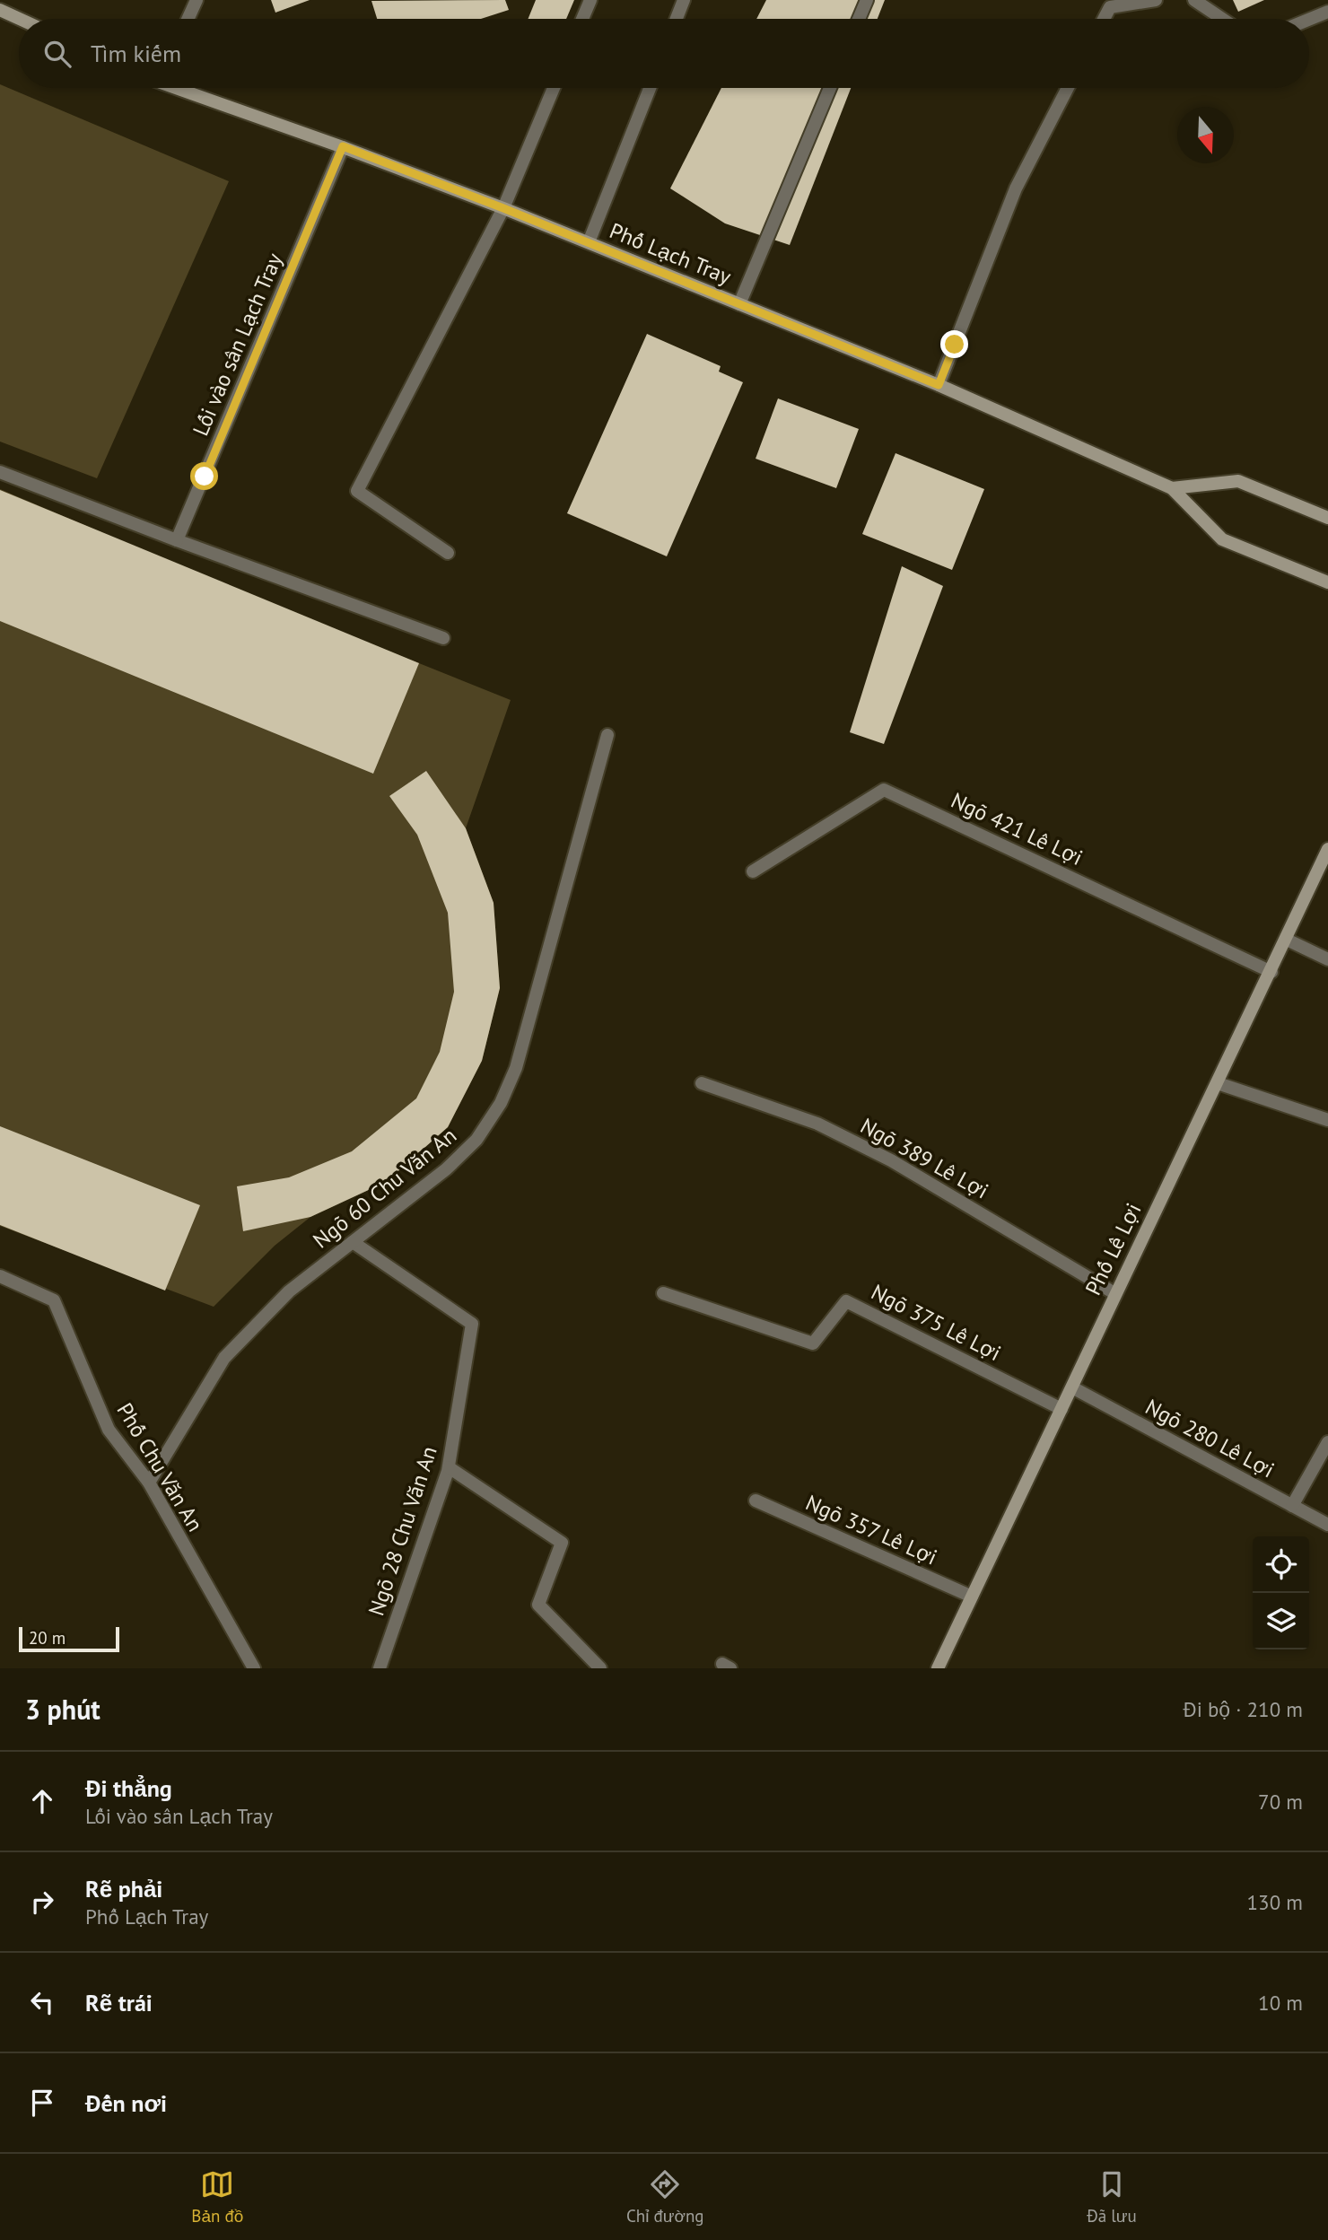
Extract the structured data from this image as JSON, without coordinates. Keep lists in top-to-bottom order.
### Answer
{
  "streets": {
    "main road": ["Phố Lạch Tray", "Phố Lê Lợi"],
    "street": [
      "Lối vào sân Lạch Tray",
      "Ngõ 421 Lê Lợi",
      "Ngõ 389 Lê Lợi",
      "Ngõ 60 Chu Văn An",
      "Ngõ 375 Lê Lợi",
      "Ngõ 280 Lê Lợi",
      "Phố Chu Văn An",
      "Ngõ 357 Lê Lợi",
      "Ngõ 28 Chu Văn An"
    ]
  },
  "crossings": [
    ["Phố Lạch Tray", "Lối vào sân Lạch Tray"],
    ["Ngõ 421 Lê Lợi", "Phố Lê Lợi"],
    ["Ngõ 389 Lê Lợi", "Phố Lê Lợi"],
    ["Ngõ 60 Chu Văn An", "Phố Chu Văn An"],
    ["Ngõ 60 Chu Văn An", "Ngõ 28 Chu Văn An"],
    ["Phố Lê Lợi", "Ngõ 375 Lê Lợi"],
    ["Phố Lê Lợi", "Ngõ 280 Lê Lợi"],
    ["Phố Lê Lợi", "Ngõ 357 Lê Lợi"]
  ],
  "scale_bar": "20 m",
  "north": "bottom",
  "page": {
    "search": "Tìm kiếm",
    "scale": "20 m",
    "heading": ["3 phút", "Đi bộ · 210 m"],
    "list": [
      ["Đi thẳng", "Lối vào sân Lạch Tray", "70 m"],
      ["Rẽ phải", "Phố Lạch Tray", "130 m"],
      ["Rẽ trái", "10 m"],
      "Đến nơi"
    ],
    "nav": ["Bản đồ", "Chỉ đường", "Đã lưu"]
  }
}
